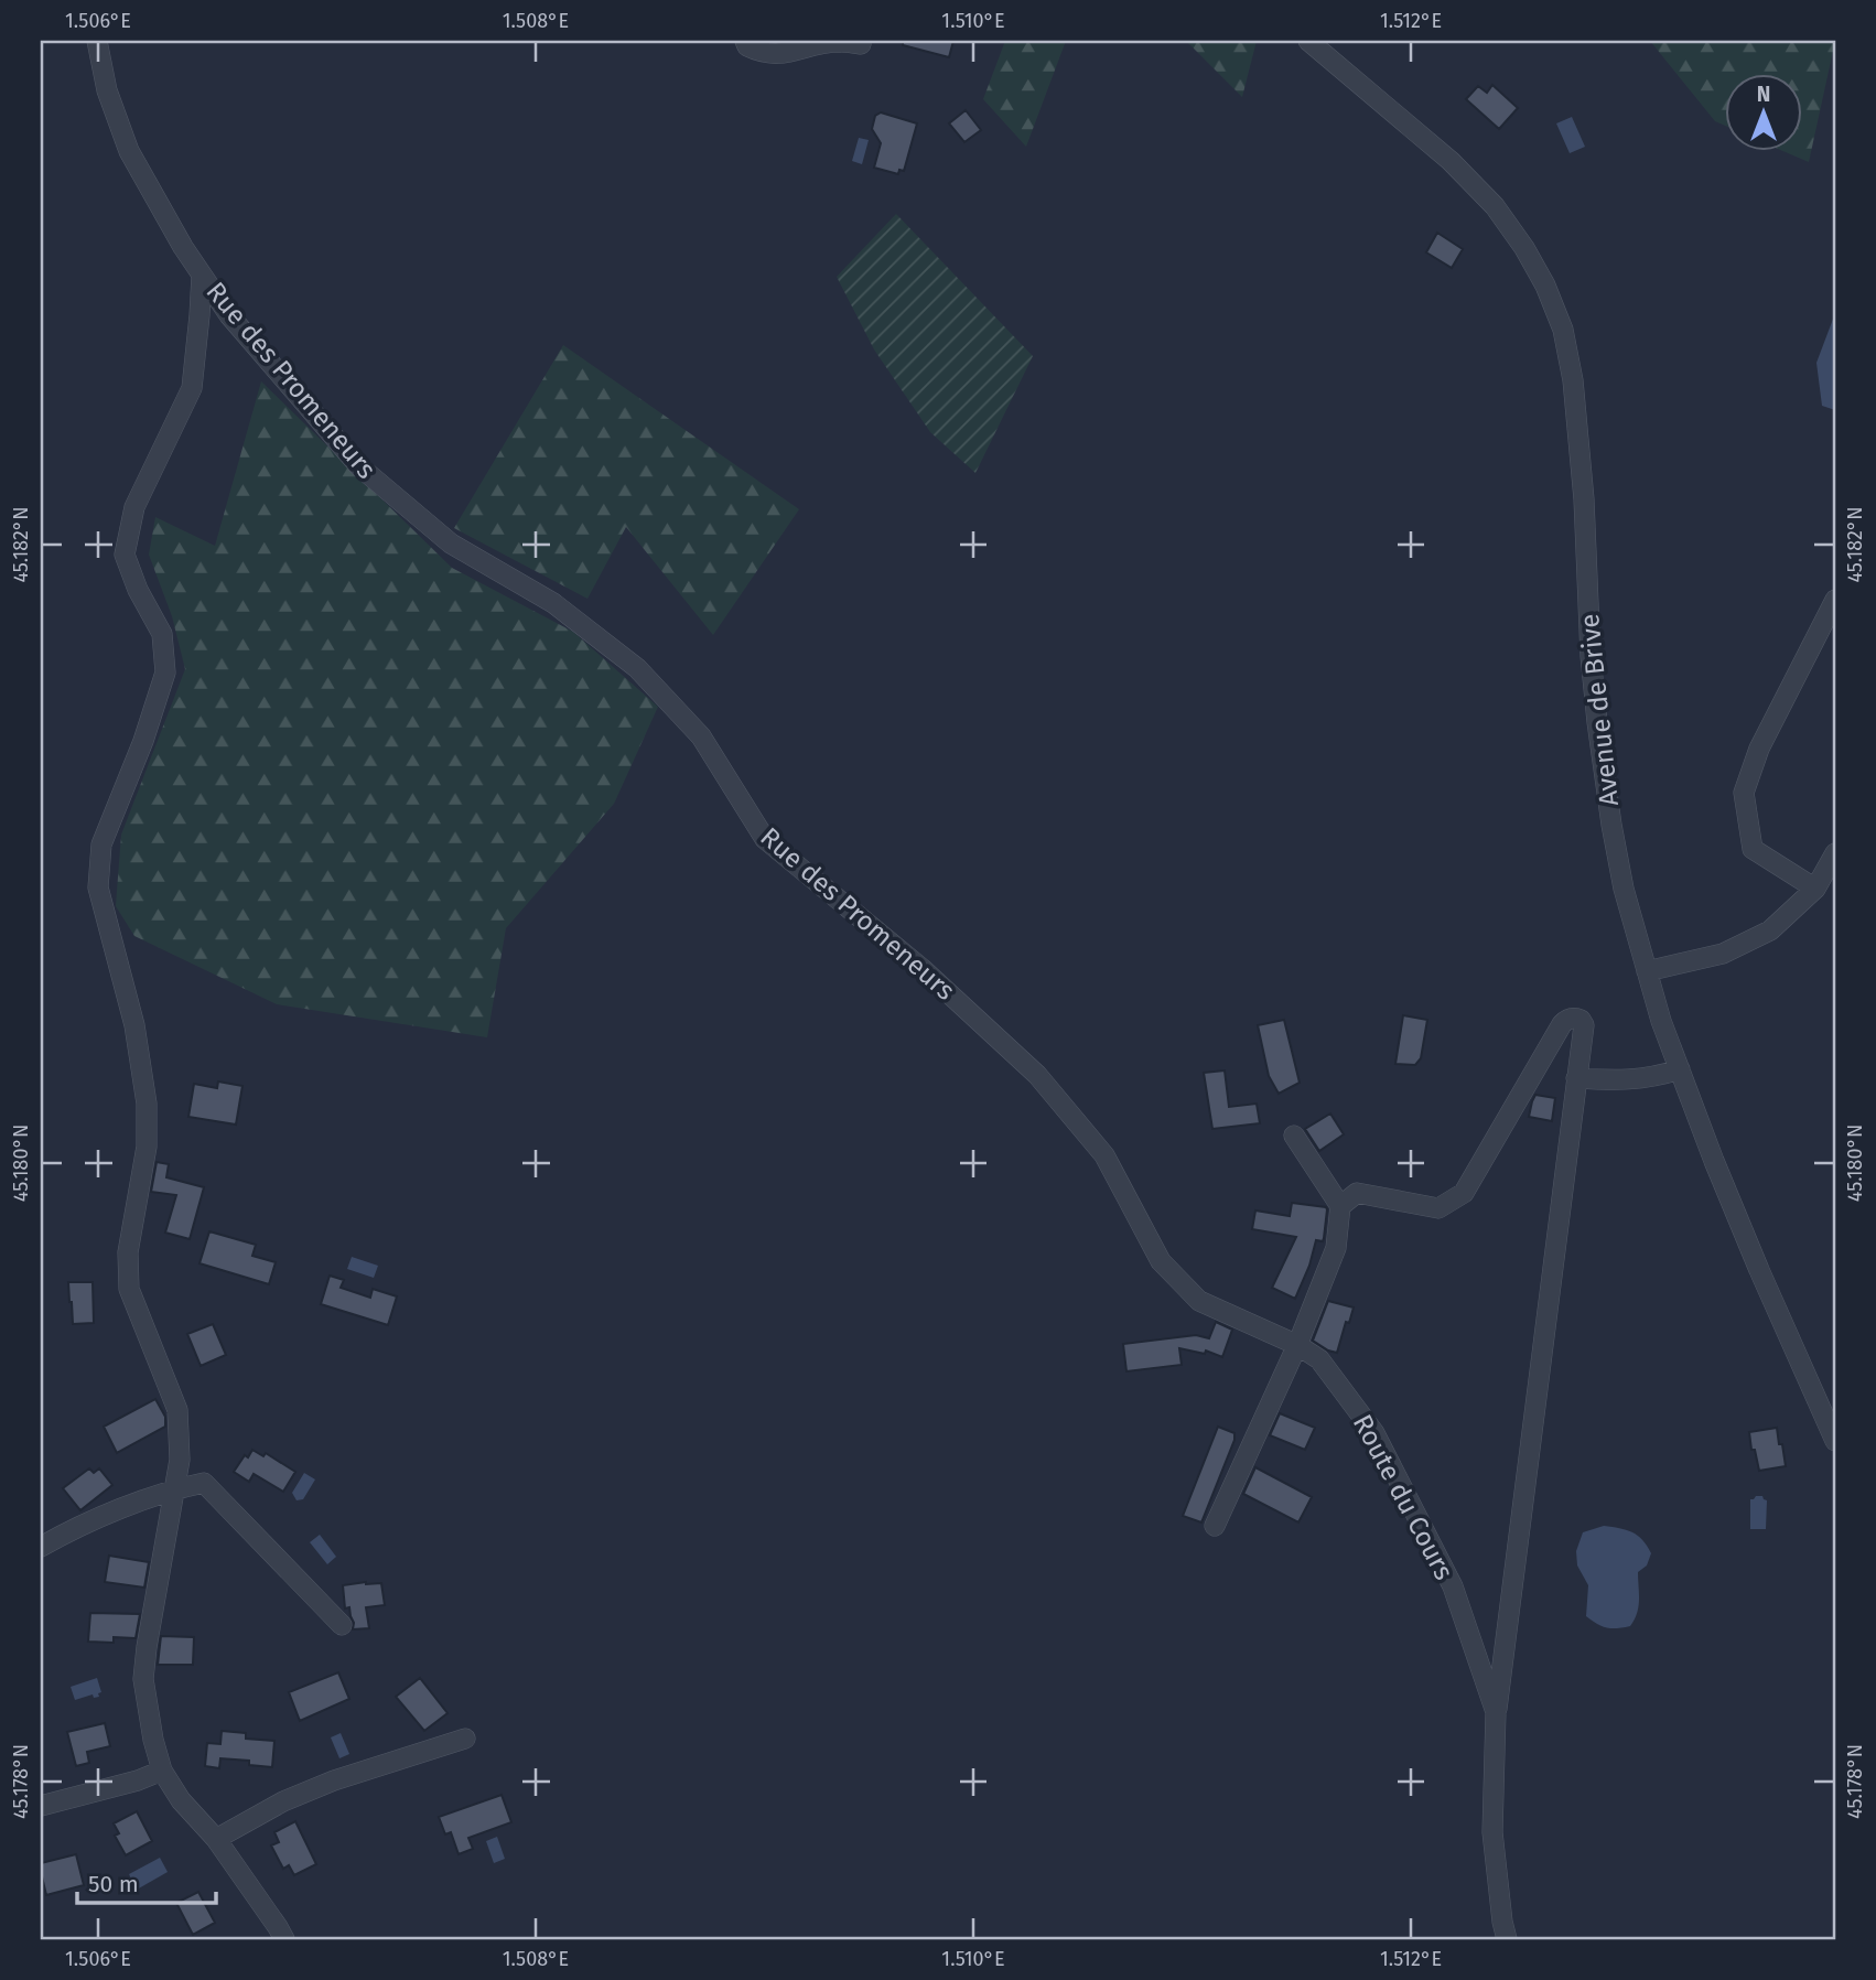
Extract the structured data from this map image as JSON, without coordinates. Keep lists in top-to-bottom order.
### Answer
{
  "streets": {
    "street": ["Rue des Promeneurs", "Avenue de Brive", "Route du Cours"]
  },
  "crossings": [
    ["Rue des Promeneurs", "Route du Cours"]
  ],
  "scale_bar": "50 m",
  "north": "top",
  "coordinates": [
    "1.506°E",
    "1.508°E",
    "1.510°E",
    "1.512°E",
    "45.182°N",
    "45.180°N",
    "45.178°N"
  ]
}
